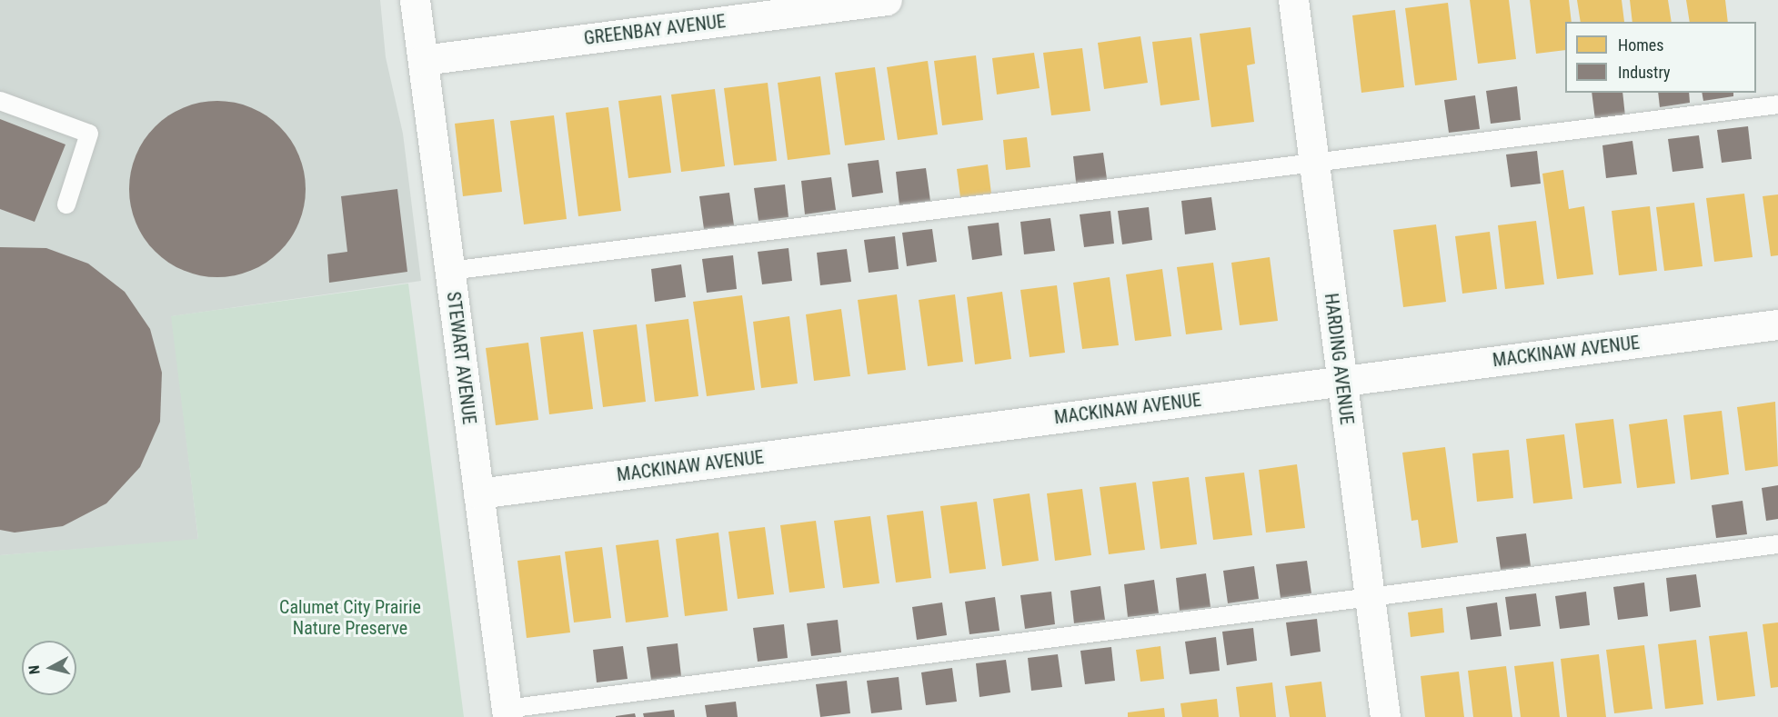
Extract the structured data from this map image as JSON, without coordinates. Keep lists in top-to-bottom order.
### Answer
{
  "streets": {
    "street": [
      "GREENBAY AVENUE",
      "MACKINAW AVENUE",
      "STEWART AVENUE",
      "HARDING AVENUE"
    ]
  },
  "crossings": [
    ["GREENBAY AVENUE", "STEWART AVENUE"],
    ["MACKINAW AVENUE", "STEWART AVENUE"],
    ["MACKINAW AVENUE", "HARDING AVENUE"]
  ],
  "parks": ["Calumet City Prairie Nature Preserve"],
  "legend": ["Homes", "Industry"],
  "north": "left"
}
